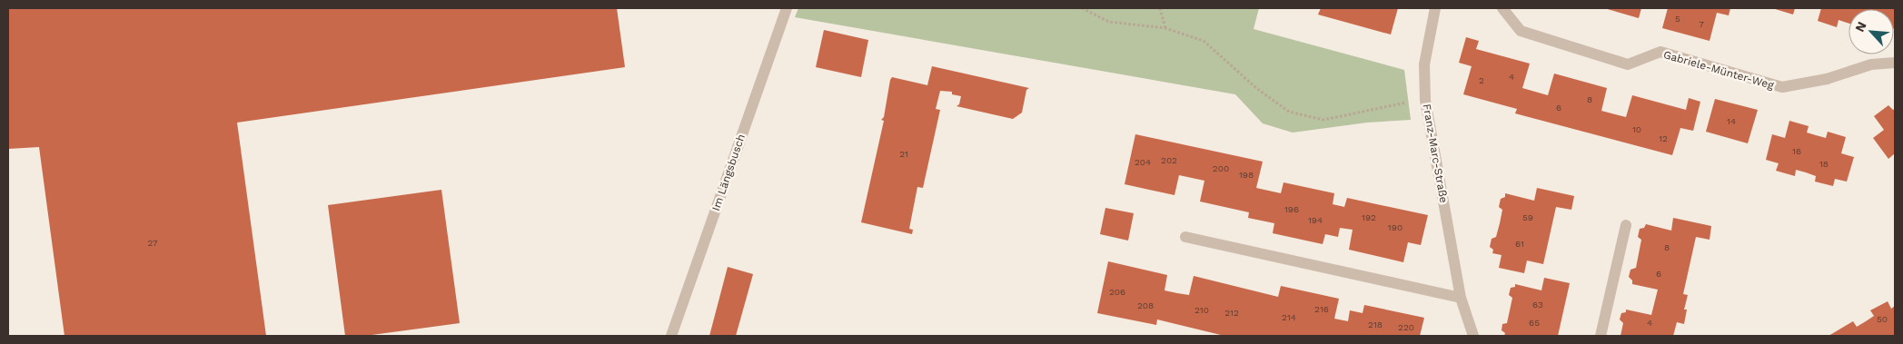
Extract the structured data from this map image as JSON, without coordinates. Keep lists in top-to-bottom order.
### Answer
{
  "streets": {
    "street": ["Gabriele-Münter-Weg", "Franz-Marc-Straße", "Im Längsbusch"]
  },
  "house_numbers": [
    "5",
    "7",
    "4",
    "2",
    "8",
    "6",
    "14",
    "10",
    "12",
    "16",
    "21",
    "202",
    "204",
    "18",
    "200",
    "198",
    "196",
    "192",
    "59",
    "194",
    "190",
    "27",
    "61",
    "8",
    "6",
    "206",
    "63",
    "208",
    "216",
    "210",
    "212",
    "214",
    "50",
    "65",
    "4",
    "218",
    "220"
  ],
  "north": "top left"
}
